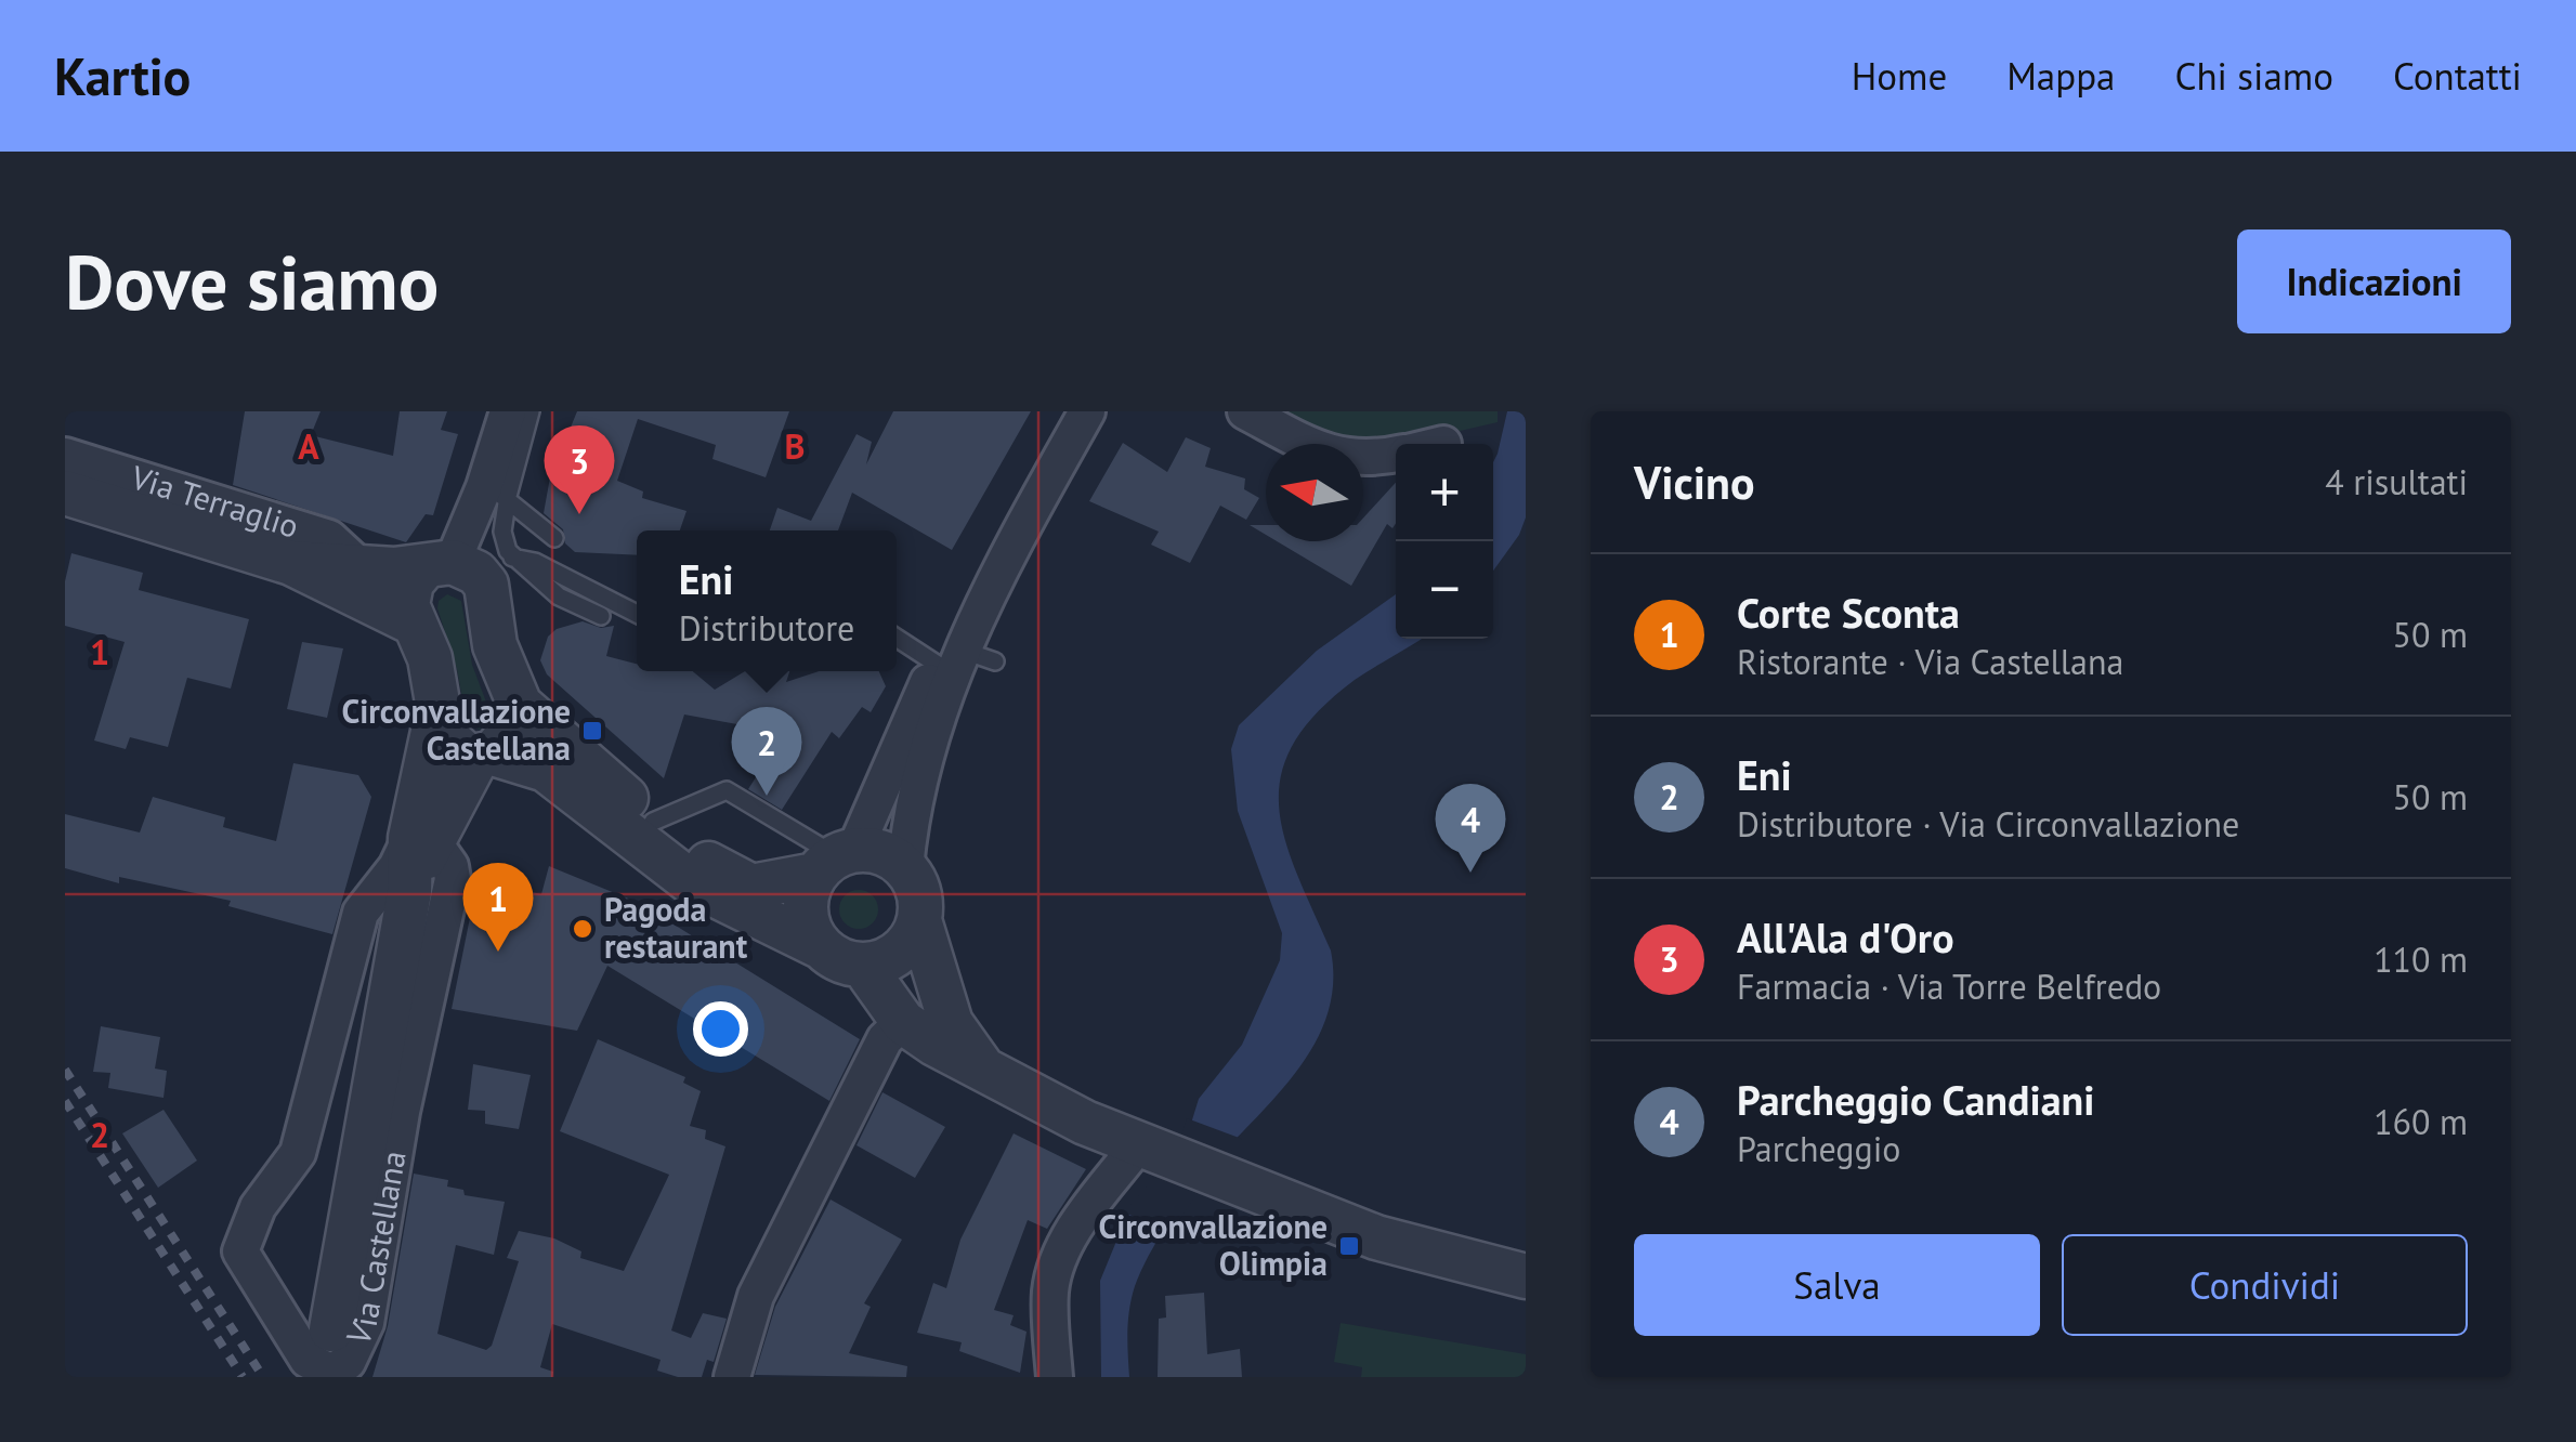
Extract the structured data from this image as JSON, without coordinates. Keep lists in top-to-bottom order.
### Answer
{
  "streets": {
    "street": ["Via Terraglio", "Via Castellana"]
  },
  "places": {
    "transit": ["Circonvallazione Castellana", "Circonvallazione Olimpia"],
    "other": ["Pagoda restaurant"]
  },
  "north": "left",
  "page": {
    "header": "Kartio",
    "nav": [
      "Home",
      "Mappa",
      "Chi siamo",
      "Contatti"
    ],
    "buttons": [
      "Indicazioni",
      ["Salva", "Condividi"]
    ],
    "title": "Dove siamo",
    "heading": ["Vicino", "4 risultati"],
    "pins": [
      "3",
      "2",
      "4",
      "1"
    ],
    "map_buttons": ["+", "−"],
    "popup": ["Eni", "Distributore"],
    "list": [
      {
        "mark": "1",
        "name": "Corte Sconta",
        "note": "Ristorante · Via Castellana",
        "value": "50 m"
      },
      {
        "mark": "2",
        "name": "Eni",
        "note": "Distributore · Via Circonvallazione",
        "value": "50 m"
      },
      {
        "mark": "3",
        "name": "All'Ala d'Oro",
        "note": "Farmacia · Via Torre Belfredo",
        "value": "110 m"
      },
      {
        "mark": "4",
        "name": "Parcheggio Candiani",
        "note": "Parcheggio",
        "value": "160 m"
      }
    ]
  },
  "grid": {
    "columns": ["A", "B"],
    "rows": ["1", "2"]
  }
}
